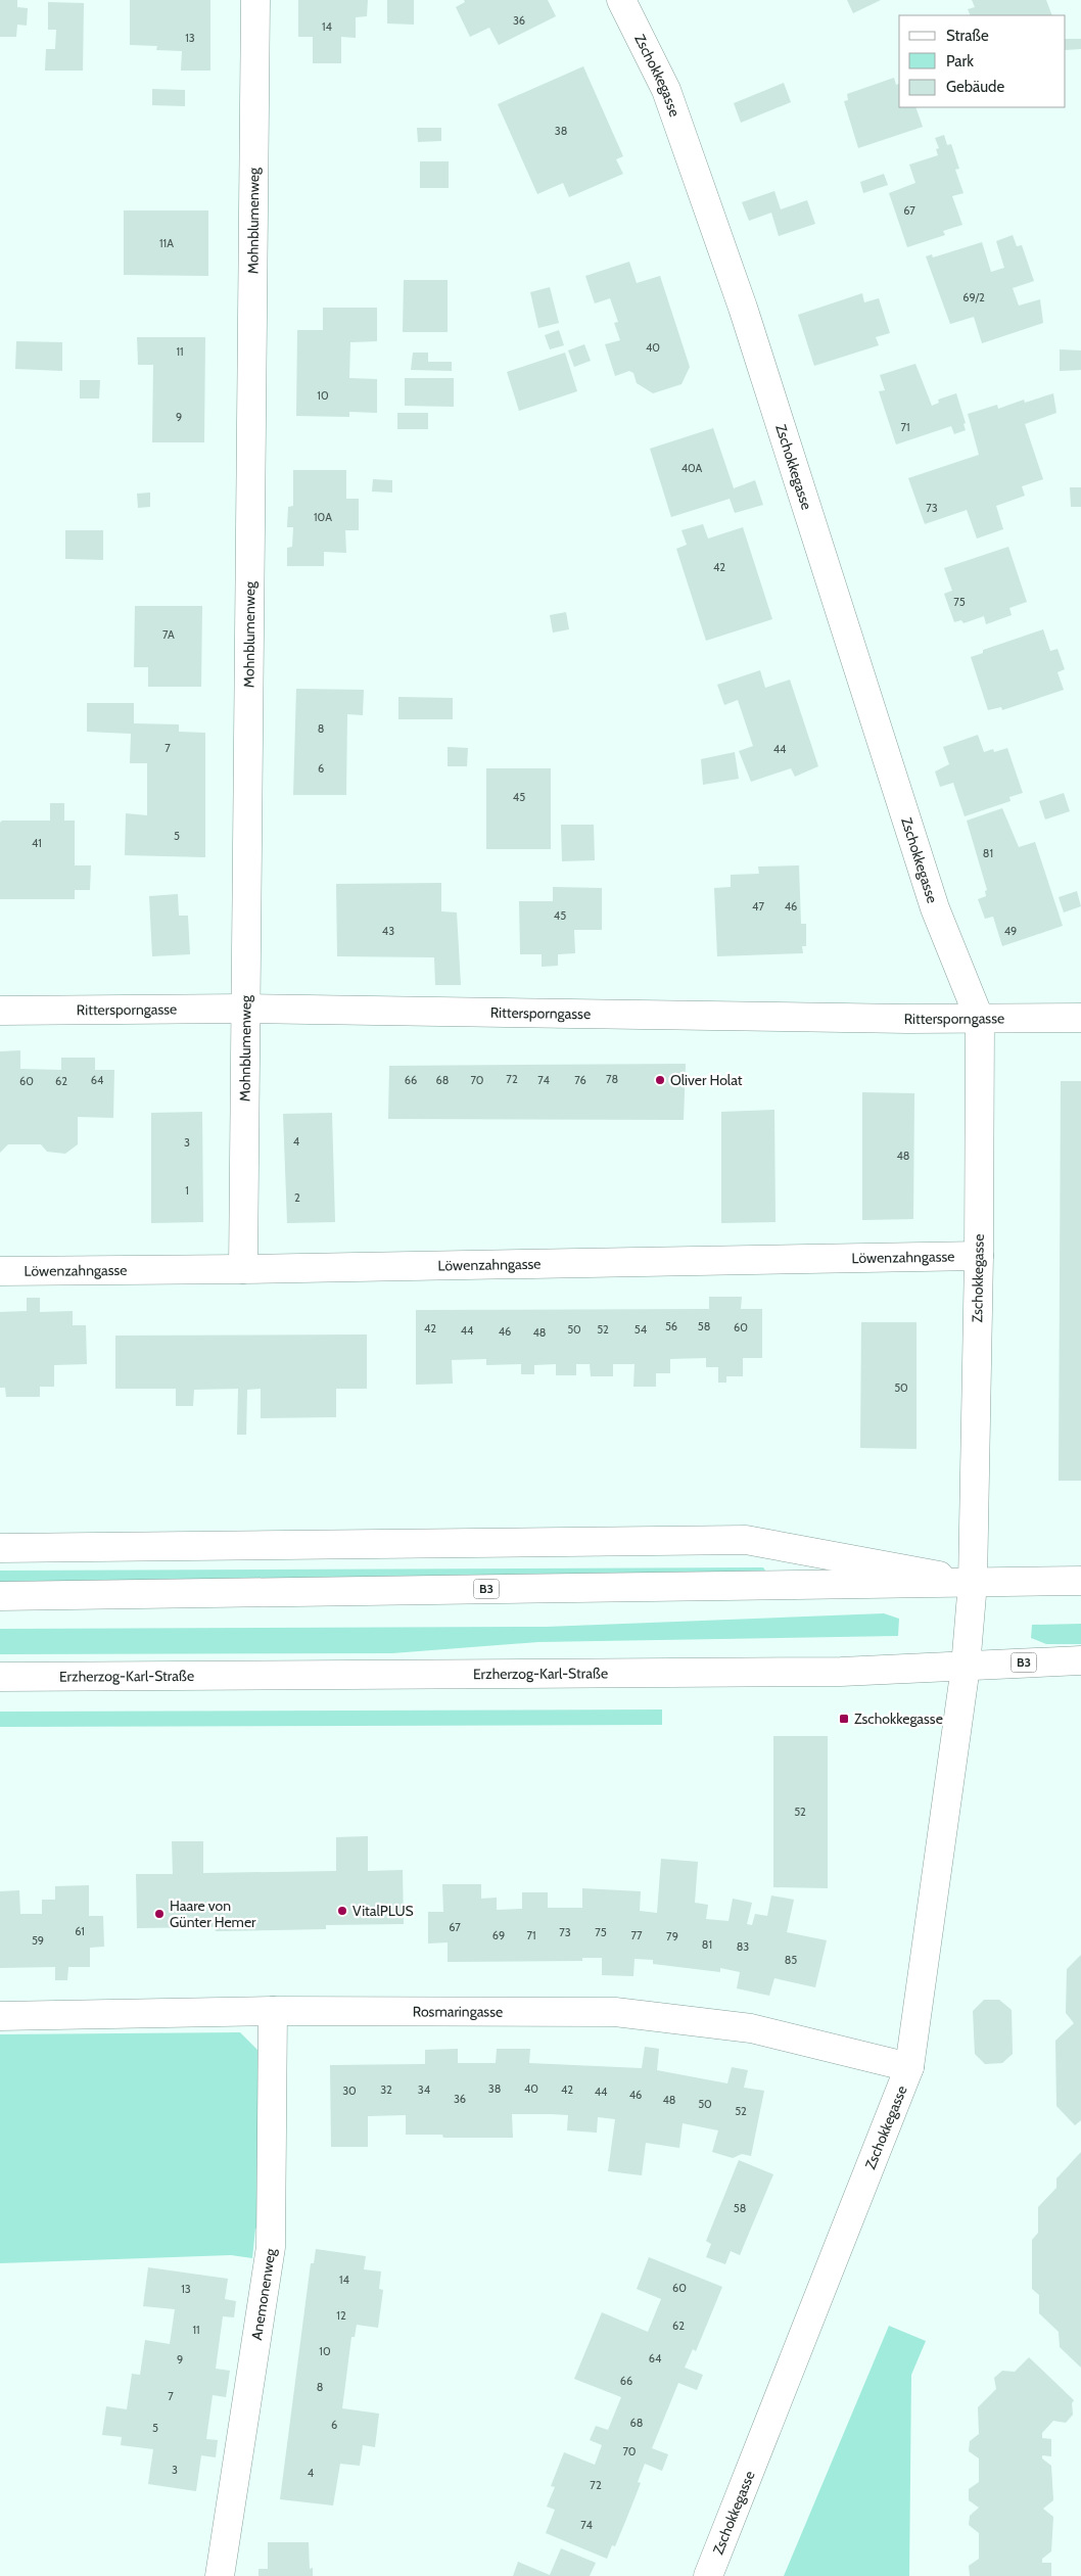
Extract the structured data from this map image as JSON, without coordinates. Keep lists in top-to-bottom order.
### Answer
{
  "streets": {
    "street": [
      "Zschokkegasse",
      "Mohnblumenweg",
      "Rittersporngasse",
      "Löwenzahngasse",
      "B3",
      "Erzherzog-Karl-Straße",
      "Rosmaringasse",
      "Anemonenweg"
    ]
  },
  "crossings": [
    ["Zschokkegasse", "Rittersporngasse"],
    ["Zschokkegasse", "Löwenzahngasse"],
    ["Zschokkegasse", "B3"],
    ["Zschokkegasse", "Erzherzog-Karl-Straße"],
    ["Zschokkegasse", "Rosmaringasse"],
    ["Mohnblumenweg", "Rittersporngasse"],
    ["Mohnblumenweg", "Löwenzahngasse"],
    ["Rosmaringasse", "Anemonenweg"]
  ],
  "places": {
    "other": ["Oliver Holat", "VitalPLUS", "Haare von Günter Hemer"],
    "transit": ["Zschokkegasse"]
  },
  "house_numbers": [
    "36",
    "14",
    "13",
    "38",
    "67",
    "11A",
    "69/2",
    "40",
    "11",
    "10",
    "9",
    "71",
    "40A",
    "73",
    "10A",
    "42",
    "75",
    "7A",
    "8",
    "7",
    "44",
    "6",
    "45",
    "5",
    "41",
    "81",
    "47",
    "46",
    "45",
    "43",
    "49",
    "72",
    "78",
    "64",
    "66",
    "68",
    "70",
    "74",
    "76",
    "60",
    "62",
    "4",
    "3",
    "48",
    "1",
    "2",
    "56",
    "58",
    "60",
    "42",
    "50",
    "52",
    "54",
    "44",
    "46",
    "48",
    "50",
    "52",
    "67",
    "61",
    "73",
    "75",
    "69",
    "71",
    "77",
    "79",
    "59",
    "81",
    "83",
    "85",
    "38",
    "40",
    "32",
    "34",
    "42",
    "30",
    "44",
    "46",
    "36",
    "48",
    "50",
    "52",
    "58",
    "14",
    "60",
    "13",
    "12",
    "62",
    "11",
    "10",
    "64",
    "9",
    "66",
    "8",
    "7",
    "68",
    "6",
    "5",
    "70",
    "3",
    "4",
    "72",
    "74"
  ],
  "legend": ["Straße", "Park", "Gebäude"]
}
